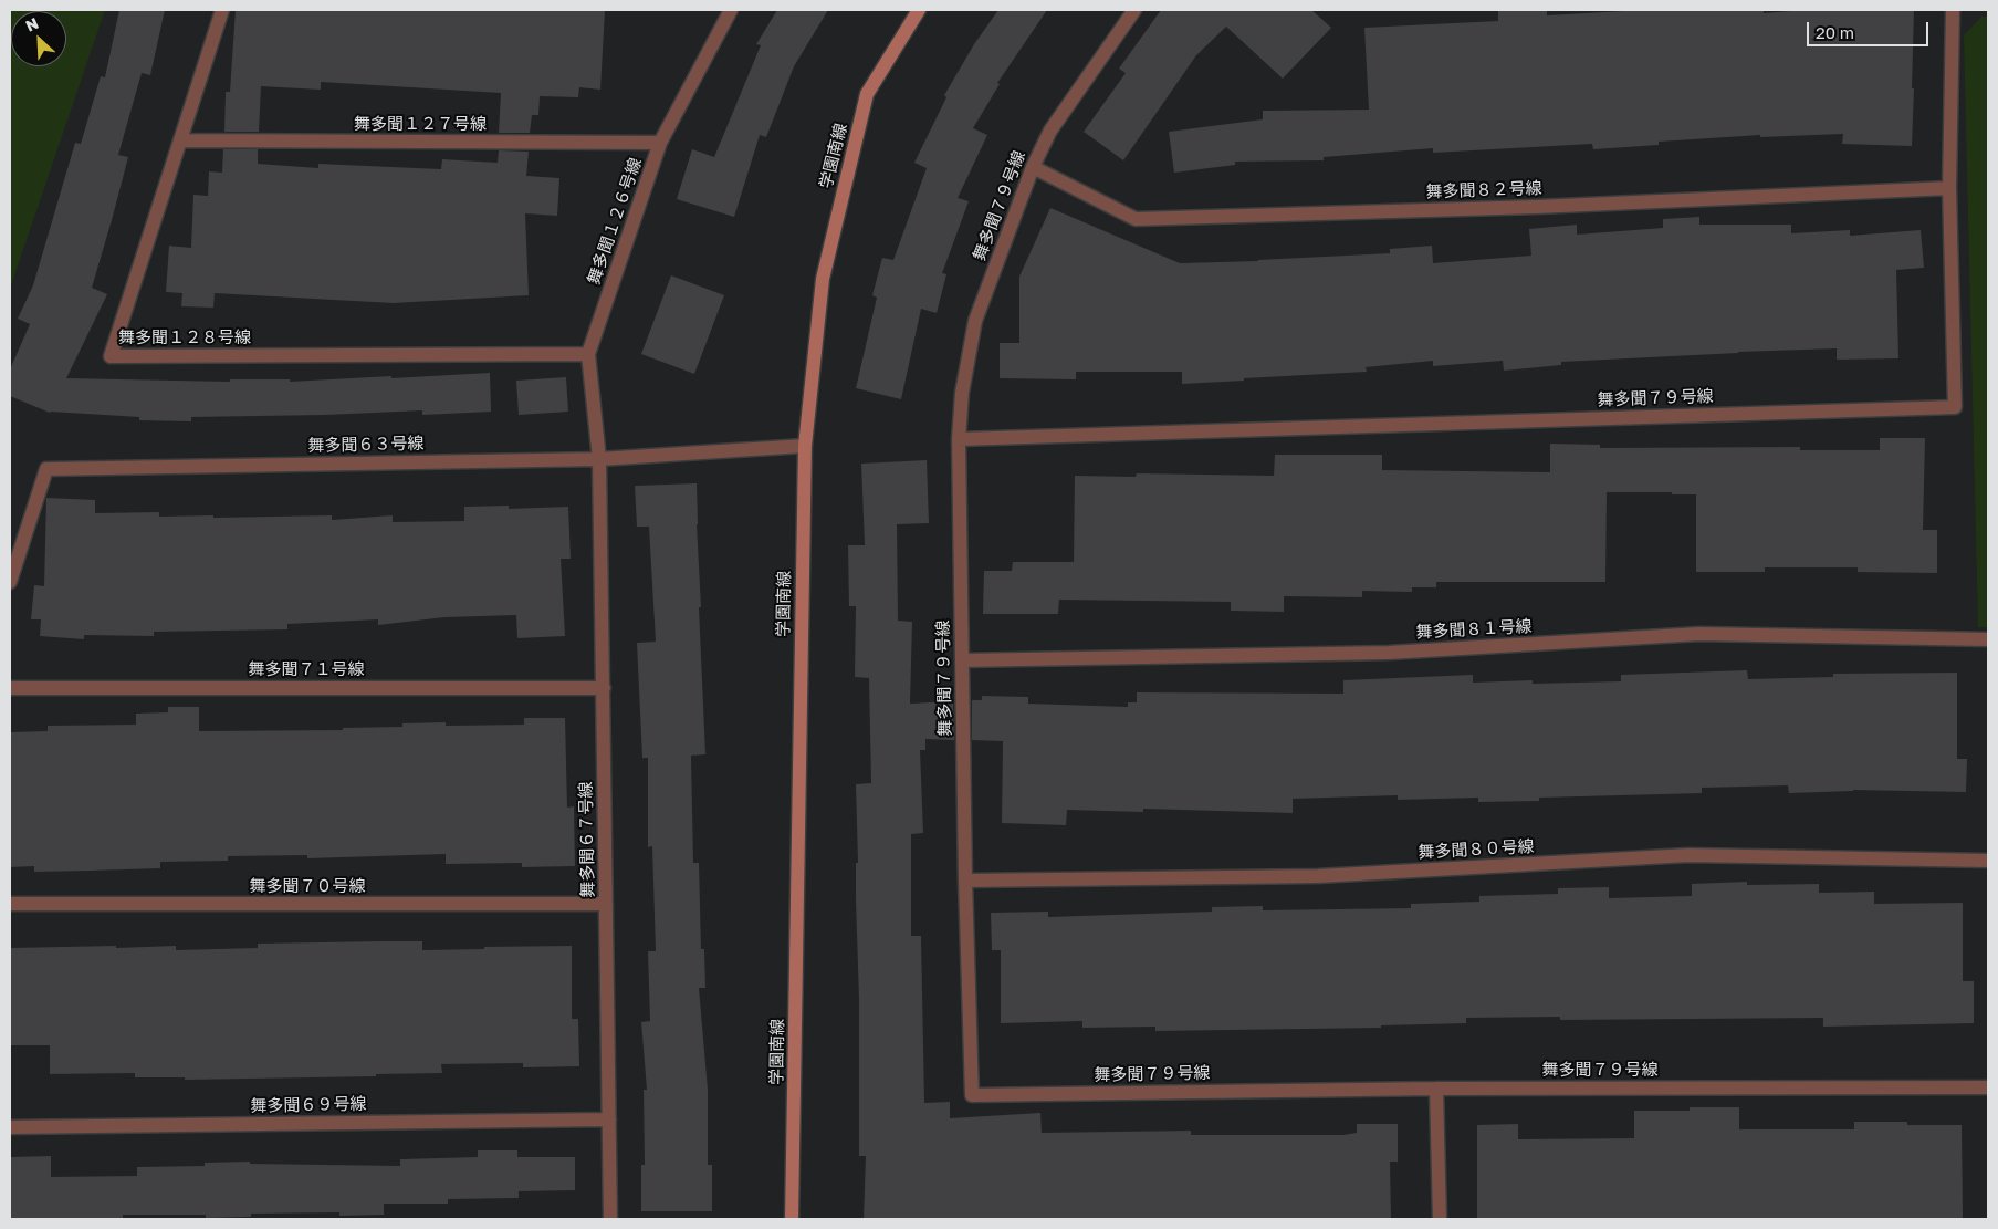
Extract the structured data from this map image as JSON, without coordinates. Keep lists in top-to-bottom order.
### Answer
{
  "streets": {
    "street": [
      "舞多聞１２７号線",
      "学園南線",
      "舞多聞８２号線",
      "舞多聞７９号線",
      "舞多聞１２６号線",
      "舞多聞１２８号線",
      "舞多聞６３号線",
      "舞多聞８１号線",
      "舞多聞７１号線",
      "舞多聞６７号線",
      "舞多聞８０号線",
      "舞多聞７０号線",
      "舞多聞６９号線"
    ]
  },
  "crossings": [
    ["舞多聞１２７号線", "舞多聞１２６号線"],
    ["舞多聞１２７号線", "舞多聞１２８号線"],
    ["学園南線", "舞多聞６３号線"],
    ["舞多聞８２号線", "舞多聞７９号線"],
    ["舞多聞７９号線", "舞多聞８１号線"],
    ["舞多聞７９号線", "舞多聞８０号線"],
    ["舞多聞１２６号線", "舞多聞１２８号線"],
    ["舞多聞１２６号線", "舞多聞６３号線"],
    ["舞多聞１２６号線", "舞多聞６７号線"],
    ["舞多聞６３号線", "舞多聞６７号線"],
    ["舞多聞７１号線", "舞多聞６７号線"],
    ["舞多聞６７号線", "舞多聞７０号線"],
    ["舞多聞６７号線", "舞多聞６９号線"]
  ],
  "scale_bar": "20 m",
  "north": "top left"
}
